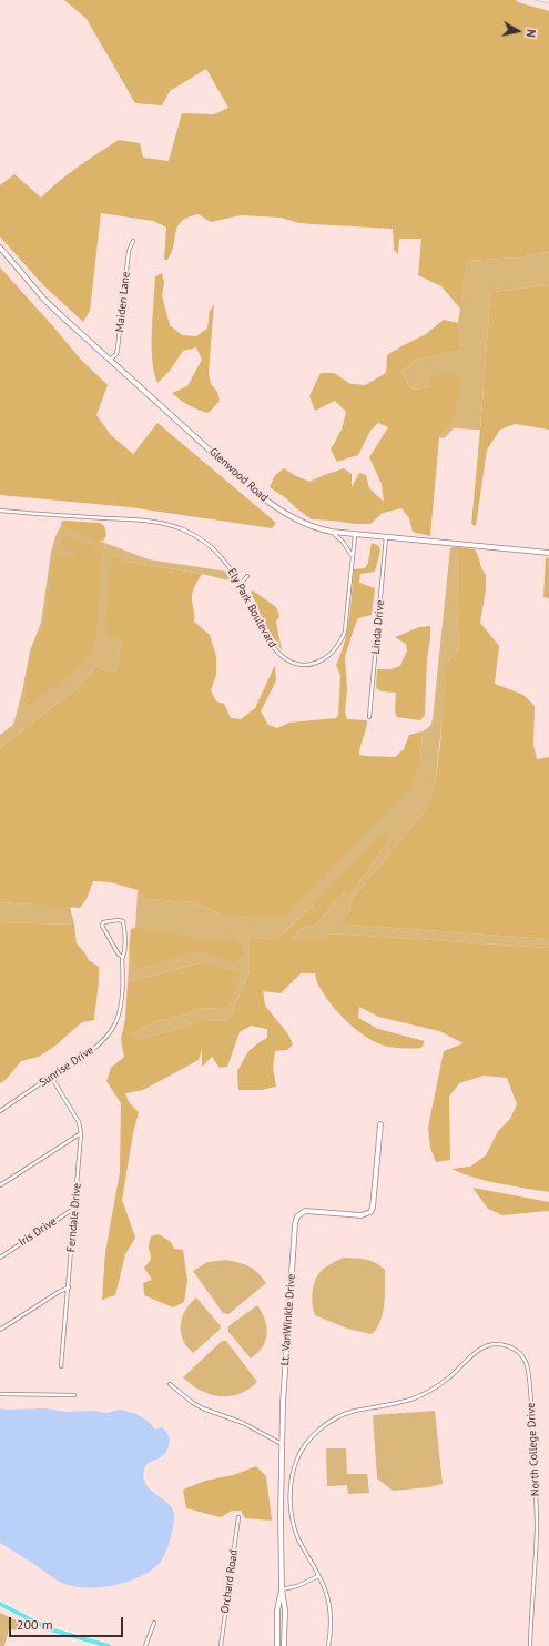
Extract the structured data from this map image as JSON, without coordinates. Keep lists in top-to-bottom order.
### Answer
{
  "streets": {
    "street": [
      "Maiden Lane",
      "Glenwood Road",
      "Ely Park Boulevard",
      "Linda Drive",
      "Sunrise Drive",
      "Ferndale Drive",
      "Iris Drive",
      "Lt. VanWinkle Drive",
      "North College Drive",
      "Orchard Road"
    ]
  },
  "crossings": [
    ["Maiden Lane", "Glenwood Road"],
    ["Glenwood Road", "Ely Park Boulevard"],
    ["Glenwood Road", "Linda Drive"],
    ["Sunrise Drive", "Ferndale Drive"],
    ["Ferndale Drive", "Iris Drive"]
  ],
  "scale_bar": "200 m",
  "north": "right"
}
